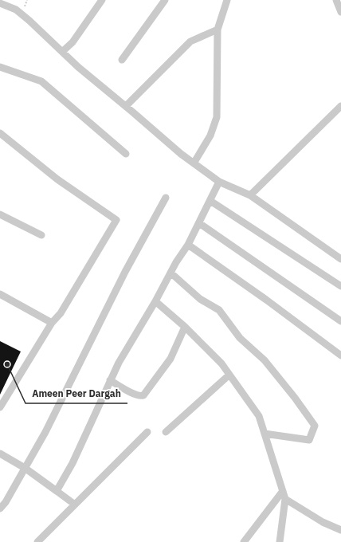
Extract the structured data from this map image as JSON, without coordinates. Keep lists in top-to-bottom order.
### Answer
{
  "places": ["Ameen Peer Dargah"]
}
